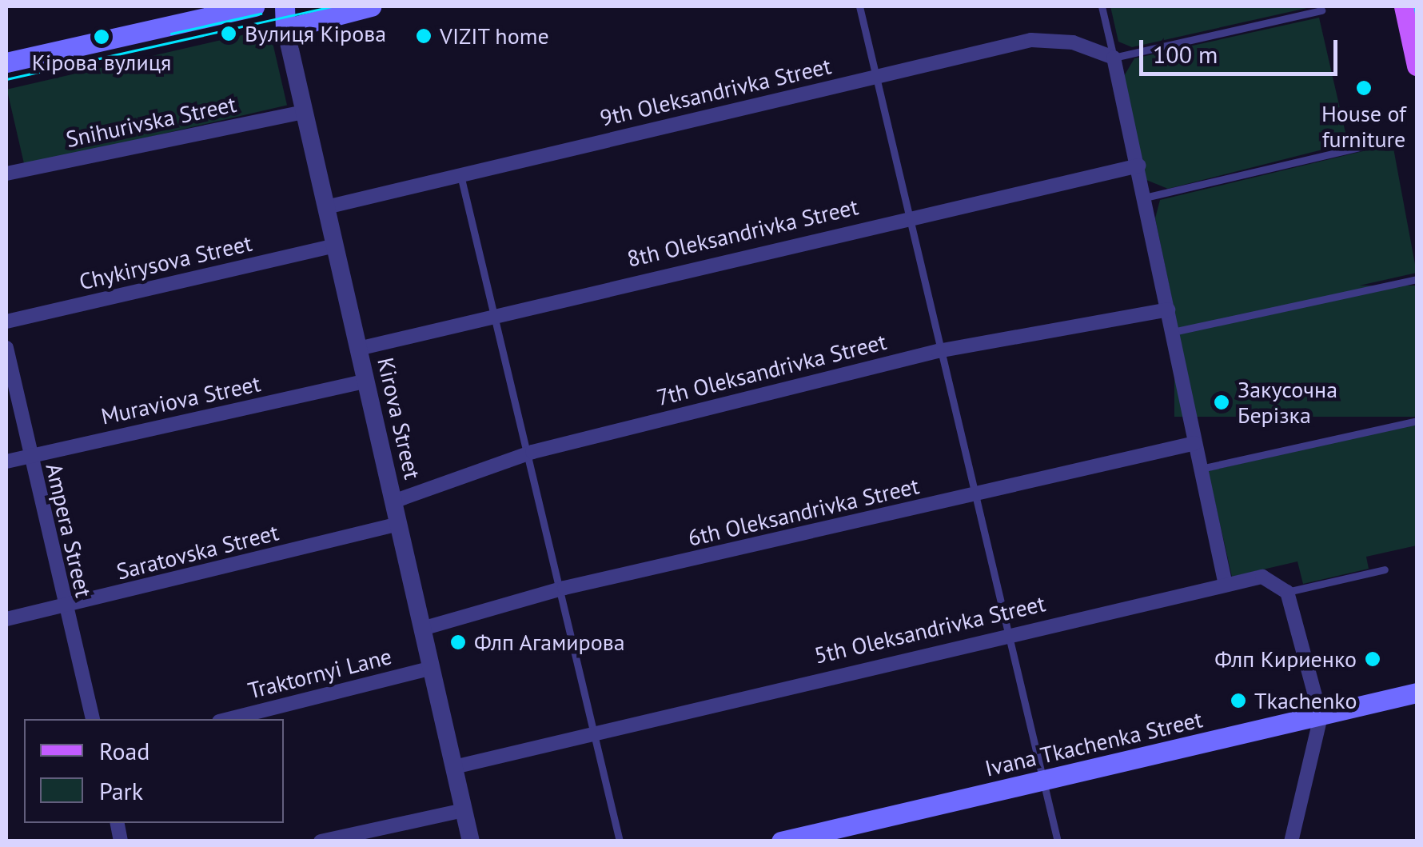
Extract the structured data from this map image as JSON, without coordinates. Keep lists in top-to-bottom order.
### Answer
{
  "streets": {
    "main road": ["Kirova Street", "Ivana Tkachenka Street"],
    "street": [
      "9th Oleksandrivka Street",
      "Snihurivska Street",
      "8th Oleksandrivka Street",
      "Chykirysova Street",
      "7th Oleksandrivka Street",
      "Muraviova Street",
      "6th Oleksandrivka Street",
      "Ampera Street",
      "Saratovska Street",
      "5th Oleksandrivka Street",
      "Traktornyi Lane"
    ]
  },
  "crossings": [
    ["9th Oleksandrivka Street", "Kirova Street"],
    ["Snihurivska Street", "Kirova Street"],
    ["8th Oleksandrivka Street", "Kirova Street"],
    ["Chykirysova Street", "Kirova Street"],
    ["7th Oleksandrivka Street", "Kirova Street"],
    ["Muraviova Street", "Kirova Street"],
    ["Muraviova Street", "Ampera Street"],
    ["Kirova Street", "6th Oleksandrivka Street"],
    ["Kirova Street", "Saratovska Street"],
    ["Kirova Street", "5th Oleksandrivka Street"],
    ["Kirova Street", "Traktornyi Lane"],
    ["Ampera Street", "Saratovska Street"]
  ],
  "places": [
    "Вулиця Кірова",
    "VIZIT home",
    "Кірова вулиця",
    "House of furniture",
    "Закусочна Берізка",
    "Флп Агамирова",
    "Флп Кириенко",
    "Tkachenko"
  ],
  "legend": ["Road", "Park"],
  "scale_bar": "100 m"
}
